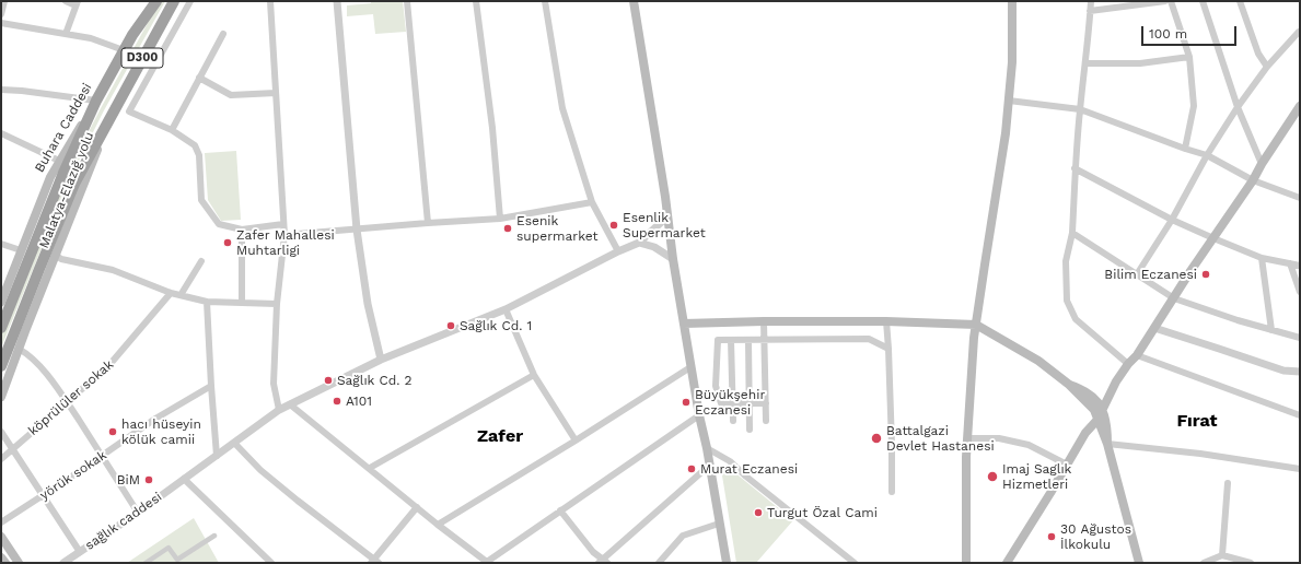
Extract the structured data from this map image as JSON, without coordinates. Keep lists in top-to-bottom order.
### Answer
{
  "streets": {
    "highway": ["D300", "Buhara Caddesi", "Malatya-Elazığ yolu"],
    "street": ["köprülüler sokak", "yörük sokak", "sağlık caddesi"]
  },
  "districts": ["Fırat", "Zafer"],
  "places": [
    "Esenlik Supermarket",
    "Esenik supermarket",
    "Zafer Mahallesi Muhtarligi",
    "Bilim Eczanesi",
    "Sağlık Cd. 1",
    "Sağlık Cd. 2",
    "A101",
    "Büyükşehir Eczanesi",
    "hacı hüseyin kölük camii",
    "Battalgazi Devlet Hastanesi",
    "Murat Eczanesi",
    "Imaj Saglık Hizmetleri",
    "BiM",
    "Turgut Özal Cami",
    "30 Ağustos İlkokulu"
  ],
  "scale_bar": "100 m"
}
